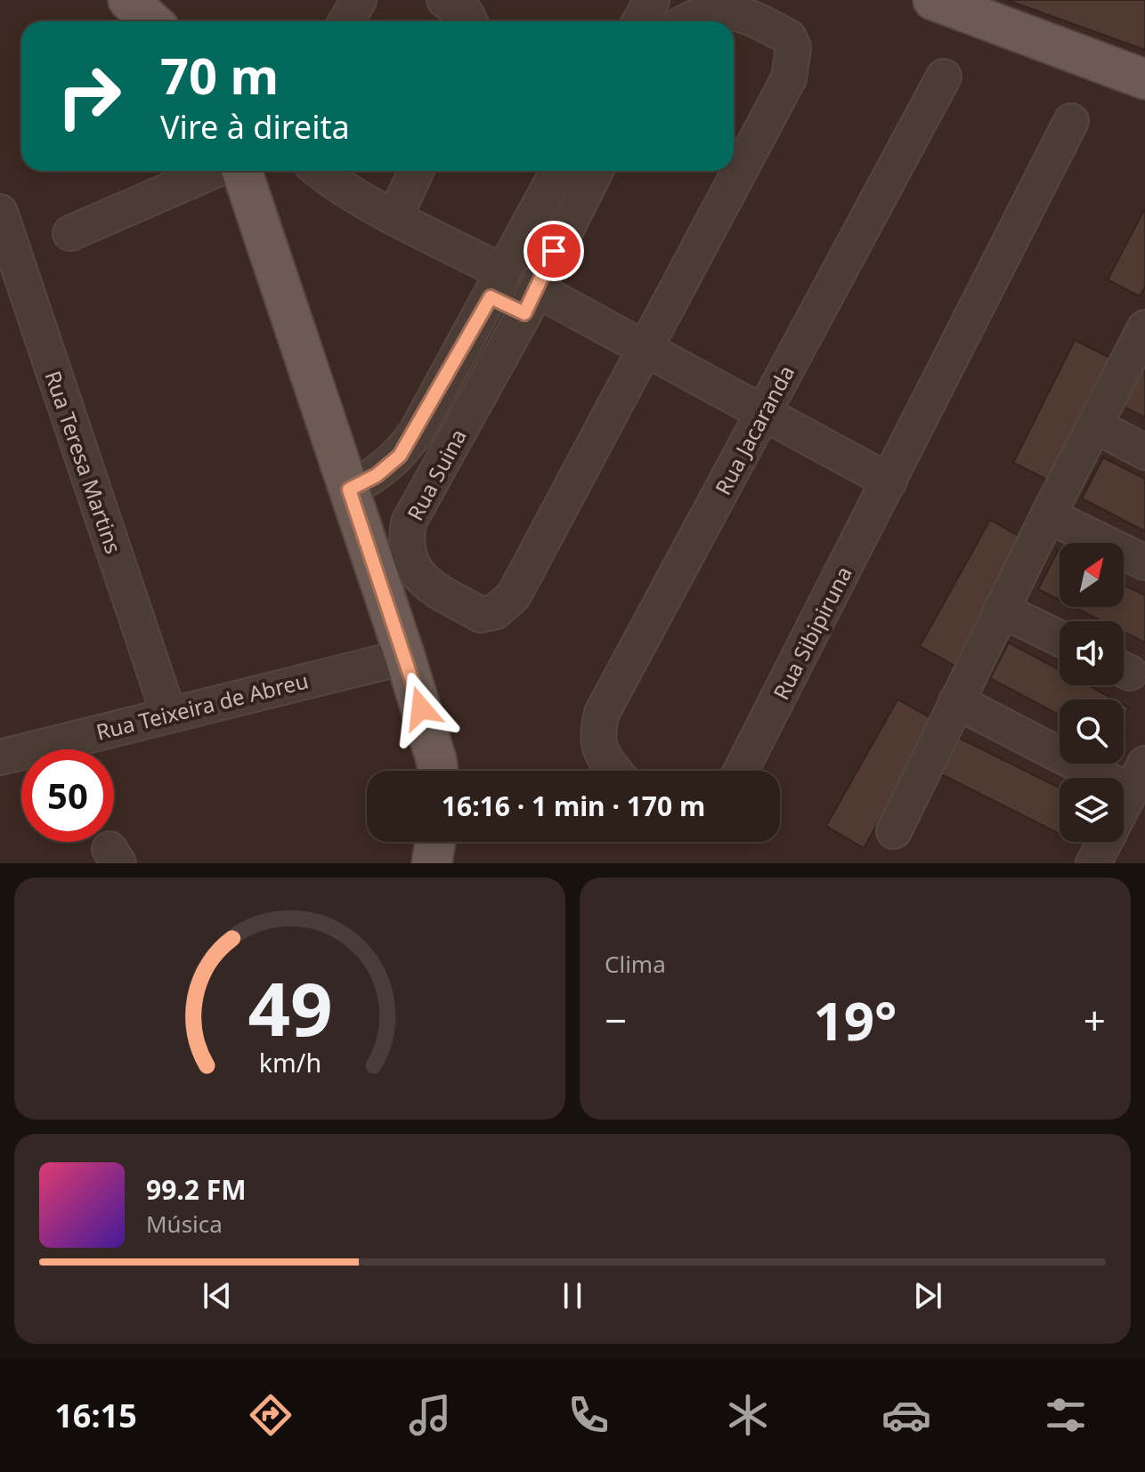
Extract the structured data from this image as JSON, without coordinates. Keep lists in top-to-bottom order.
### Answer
{
  "streets": {
    "street": [
      "Rua Jacaranda",
      "Rua Teresa Martins",
      "Rua Suina",
      "Rua Sibipiruna",
      "Rua Teixeira de Abreu"
    ]
  },
  "crossings": [
    ["Rua Teresa Martins", "Rua Teixeira de Abreu"]
  ],
  "north": "top right",
  "page": {
    "turn": ["70 m", "Vire à direita"],
    "limit": "50",
    "trip": "16:16 · 1 min · 170 m",
    "tile": "Clima",
    "heat": ["−", "19°", "+"],
    "song": ["99.2 FM", "Música"],
    "tabs": "16:15",
    "gauge": ["49", "km/h"]
  }
}
